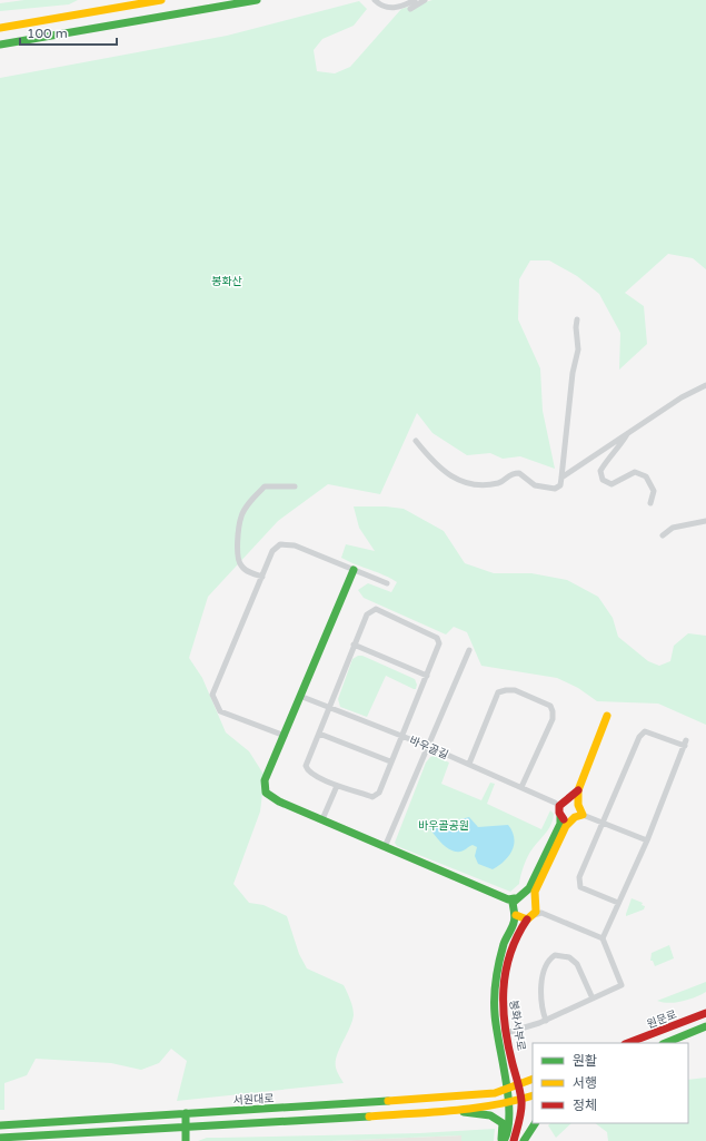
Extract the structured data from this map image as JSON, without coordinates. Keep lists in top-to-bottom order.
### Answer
{
  "streets": {
    "street": [
      "바우골길",
      "원문로",
      "봉화서부로",
      "서원대로"
    ]
  },
  "crossings": [
    ["봉화서부로", "서원대로"]
  ],
  "parks": ["봉화산", "바우골공원"],
  "legend": ["원활", "서행", "정체"],
  "scale_bar": "100 m"
}
